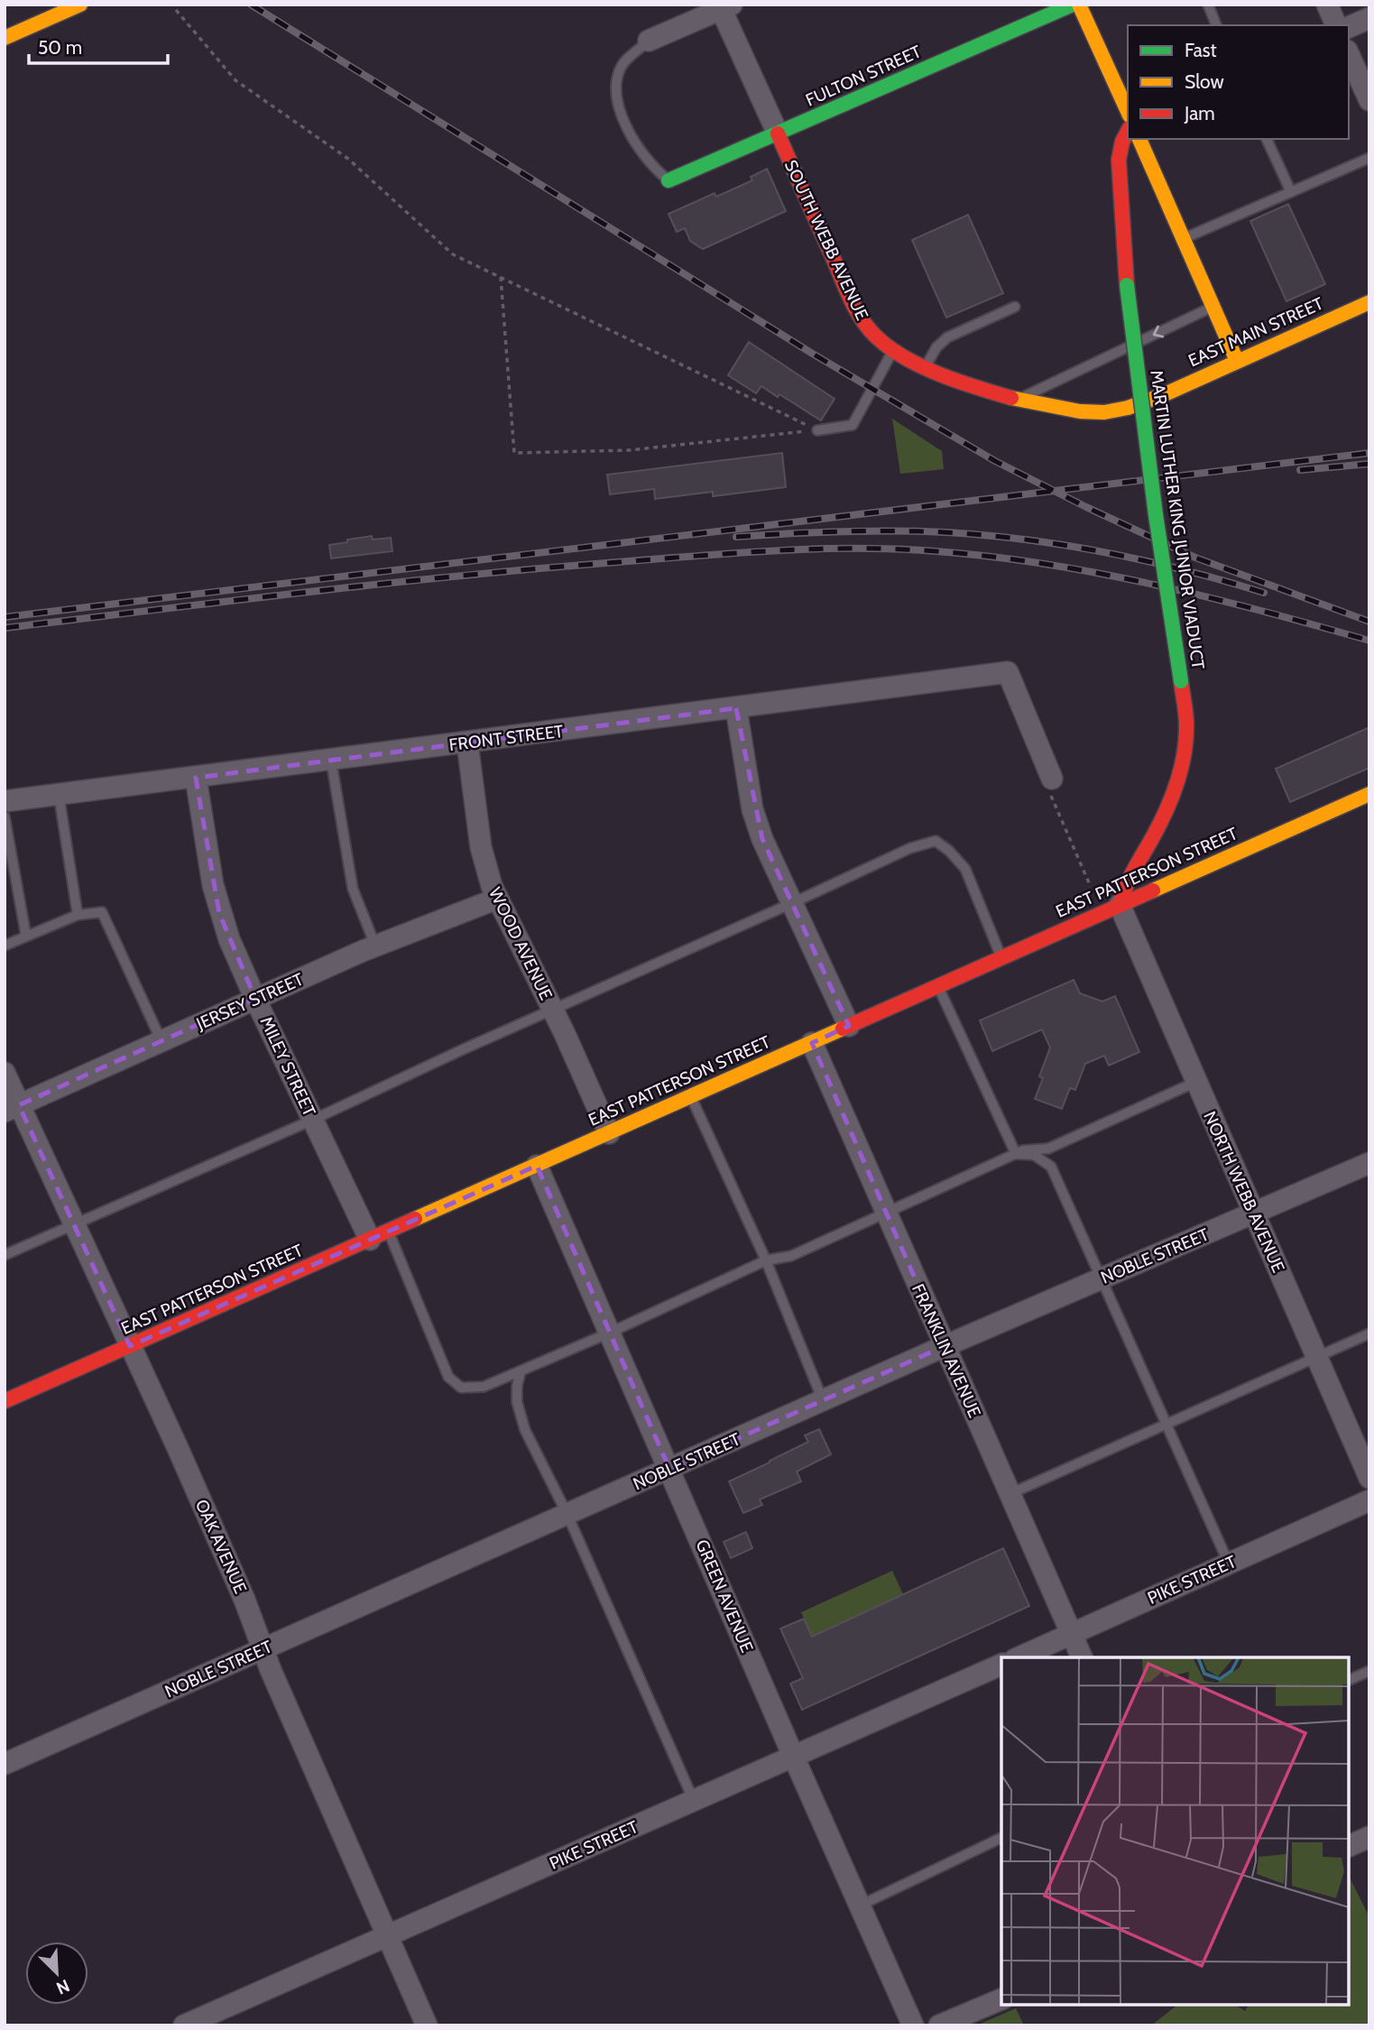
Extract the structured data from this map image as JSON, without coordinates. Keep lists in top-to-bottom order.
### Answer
{
  "streets": {
    "street": [
      "FULTON STREET",
      "SOUTH WEBB AVENUE",
      "EAST MAIN STREET",
      "MARTIN LUTHER KING JUNIOR VIADUCT",
      "FRONT STREET",
      "EAST PATTERSON STREET",
      "WOOD AVENUE",
      "JERSEY STREET",
      "MILEY STREET",
      "NORTH WEBB AVENUE",
      "NOBLE STREET",
      "FRANKLIN AVENUE",
      "OAK AVENUE",
      "PIKE STREET",
      "GREEN AVENUE"
    ]
  },
  "crossings": [
    ["FULTON STREET", "SOUTH WEBB AVENUE"],
    ["SOUTH WEBB AVENUE", "EAST MAIN STREET"],
    ["MARTIN LUTHER KING JUNIOR VIADUCT", "EAST PATTERSON STREET"],
    ["MARTIN LUTHER KING JUNIOR VIADUCT", "NORTH WEBB AVENUE"],
    ["FRONT STREET", "WOOD AVENUE"],
    ["FRONT STREET", "MILEY STREET"],
    ["EAST PATTERSON STREET", "WOOD AVENUE"],
    ["EAST PATTERSON STREET", "MILEY STREET"],
    ["EAST PATTERSON STREET", "NORTH WEBB AVENUE"],
    ["EAST PATTERSON STREET", "FRANKLIN AVENUE"],
    ["EAST PATTERSON STREET", "OAK AVENUE"],
    ["EAST PATTERSON STREET", "GREEN AVENUE"],
    ["WOOD AVENUE", "JERSEY STREET"],
    ["JERSEY STREET", "MILEY STREET"],
    ["JERSEY STREET", "OAK AVENUE"],
    ["NORTH WEBB AVENUE", "NOBLE STREET"],
    ["NOBLE STREET", "FRANKLIN AVENUE"],
    ["NOBLE STREET", "OAK AVENUE"],
    ["NOBLE STREET", "GREEN AVENUE"],
    ["FRANKLIN AVENUE", "PIKE STREET"],
    ["OAK AVENUE", "PIKE STREET"],
    ["PIKE STREET", "GREEN AVENUE"]
  ],
  "legend": ["Fast", "Slow", "Jam"],
  "scale_bar": "50 m",
  "north": "bottom right"
}
